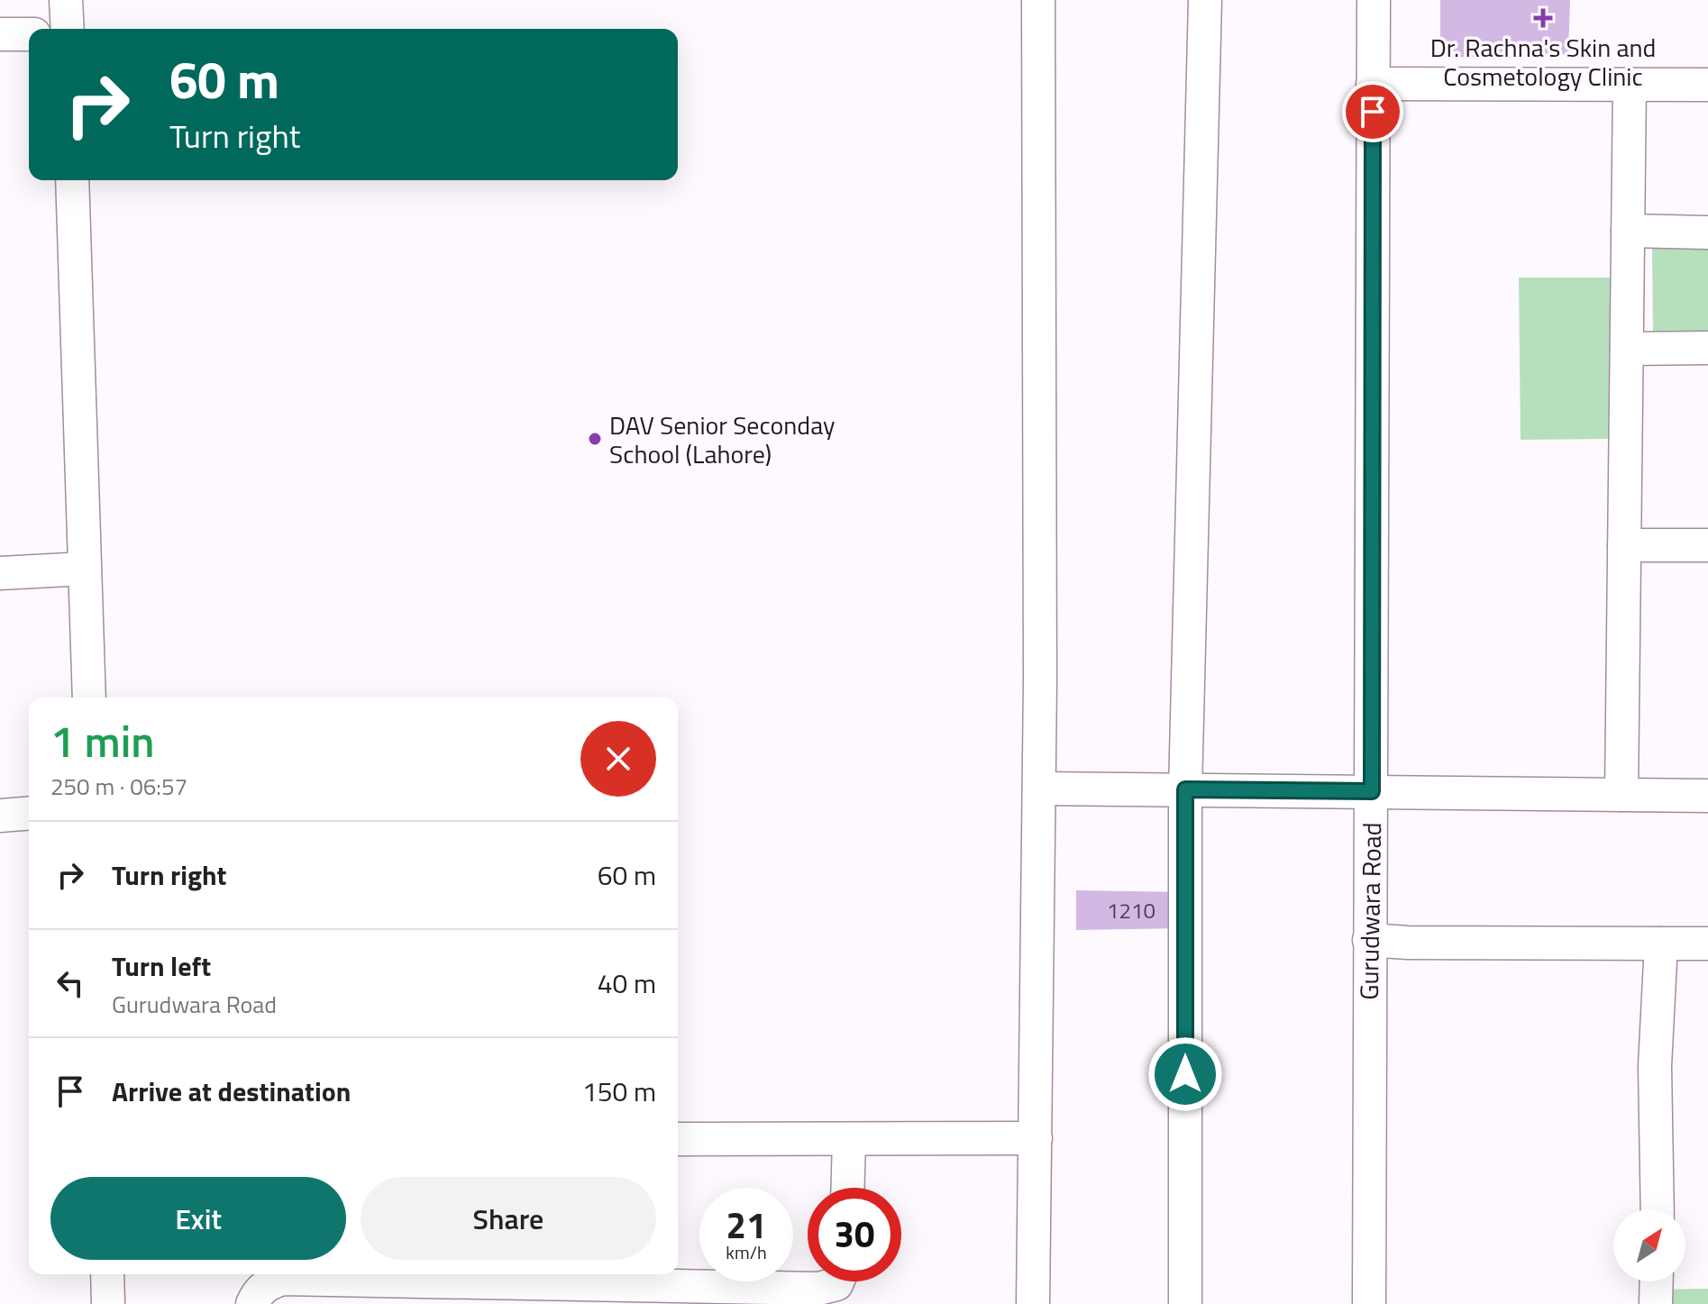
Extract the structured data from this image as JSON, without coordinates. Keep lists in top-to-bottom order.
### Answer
{
  "streets": {
    "street": ["Gurudwara Road"]
  },
  "places": {
    "health": ["Dr. Rachna's Skin and Cosmetology Clinic"],
    "other": ["DAV Senior Seconday School (Lahore)"]
  },
  "house_numbers": ["1210"],
  "north": "top right",
  "page": {
    "turn": ["60 m", "Turn right"],
    "heading": ["1 min", "250 m · 06:57"],
    "list": [
      {
        "name": "Turn right",
        "value": "60 m"
      },
      {
        "name": "Turn left",
        "note": "Gurudwara Road",
        "value": "40 m"
      },
      {
        "name": "Arrive at destination",
        "value": "150 m"
      }
    ],
    "buttons": ["Exit", "Share"],
    "speed": "21 km/h",
    "limit": "30"
  }
}
